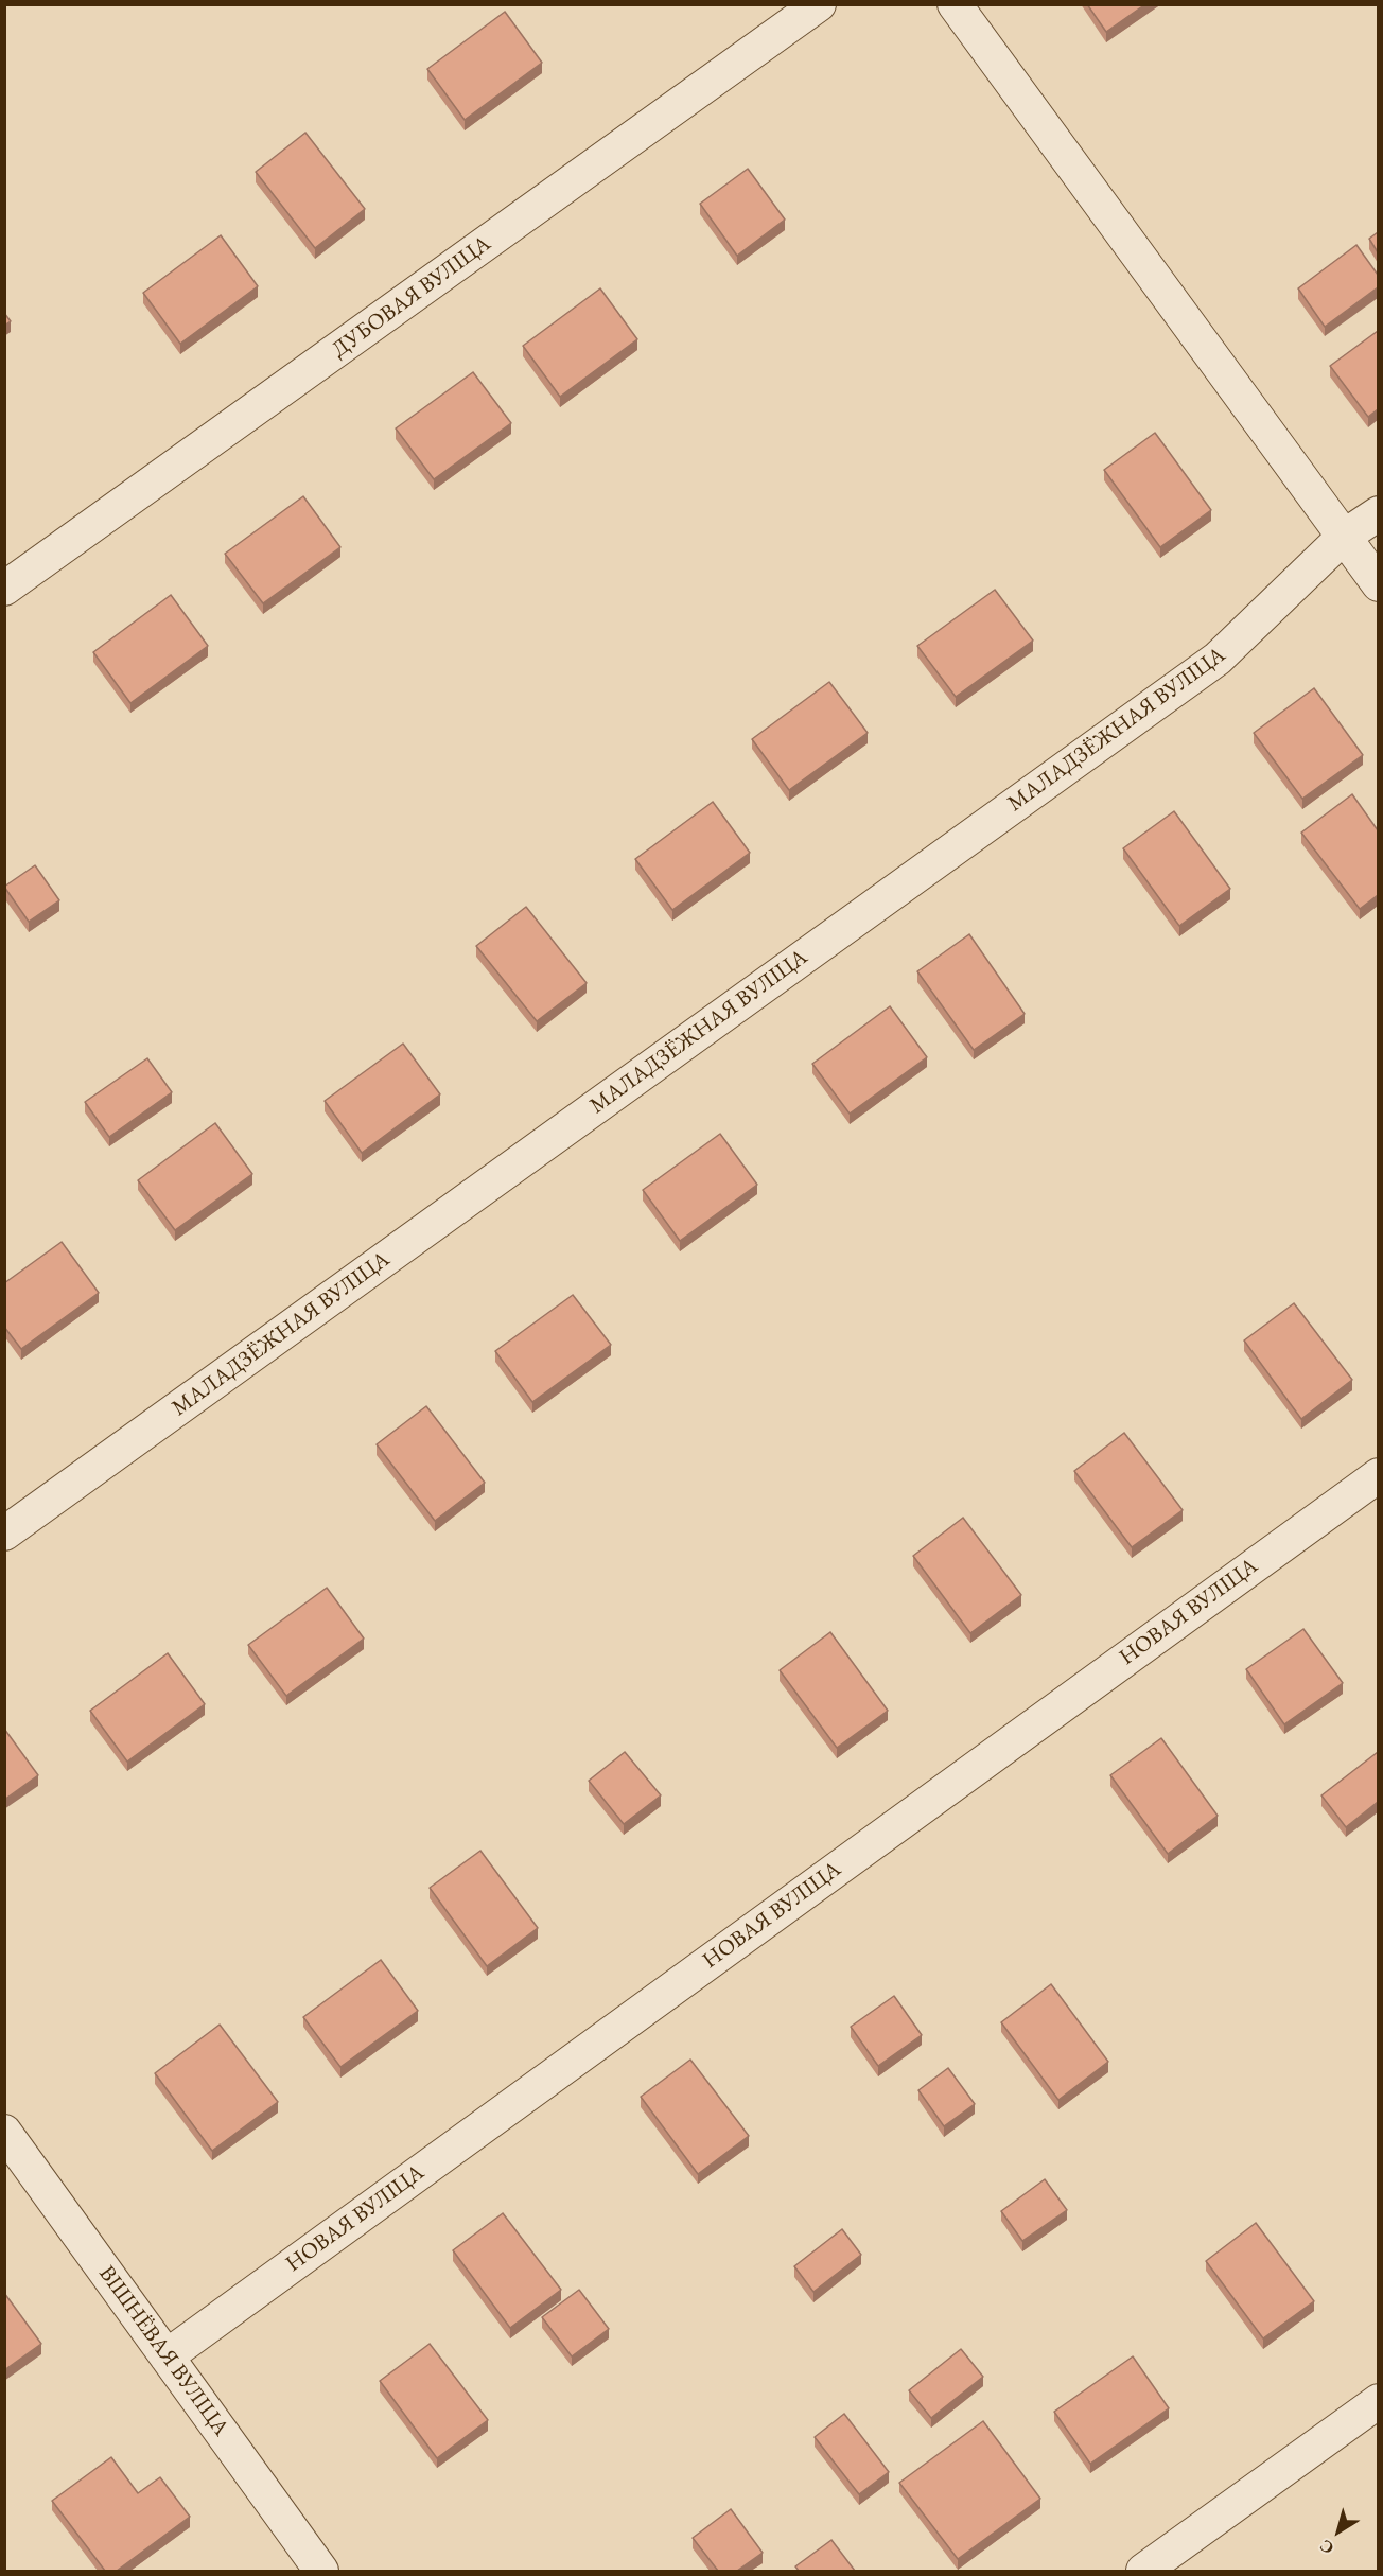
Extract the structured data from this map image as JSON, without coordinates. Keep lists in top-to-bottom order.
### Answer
{
  "streets": {
    "street": [
      "ДУБОВАЯ ВУЛІЦА",
      "МАЛАДЗЁЖНАЯ ВУЛІЦА",
      "НОВАЯ ВУЛІЦА",
      "ВІШНЁВАЯ ВУЛІЦА"
    ]
  },
  "crossings": [
    ["НОВАЯ ВУЛІЦА", "ВІШНЁВАЯ ВУЛІЦА"]
  ],
  "north": "bottom left"
}
